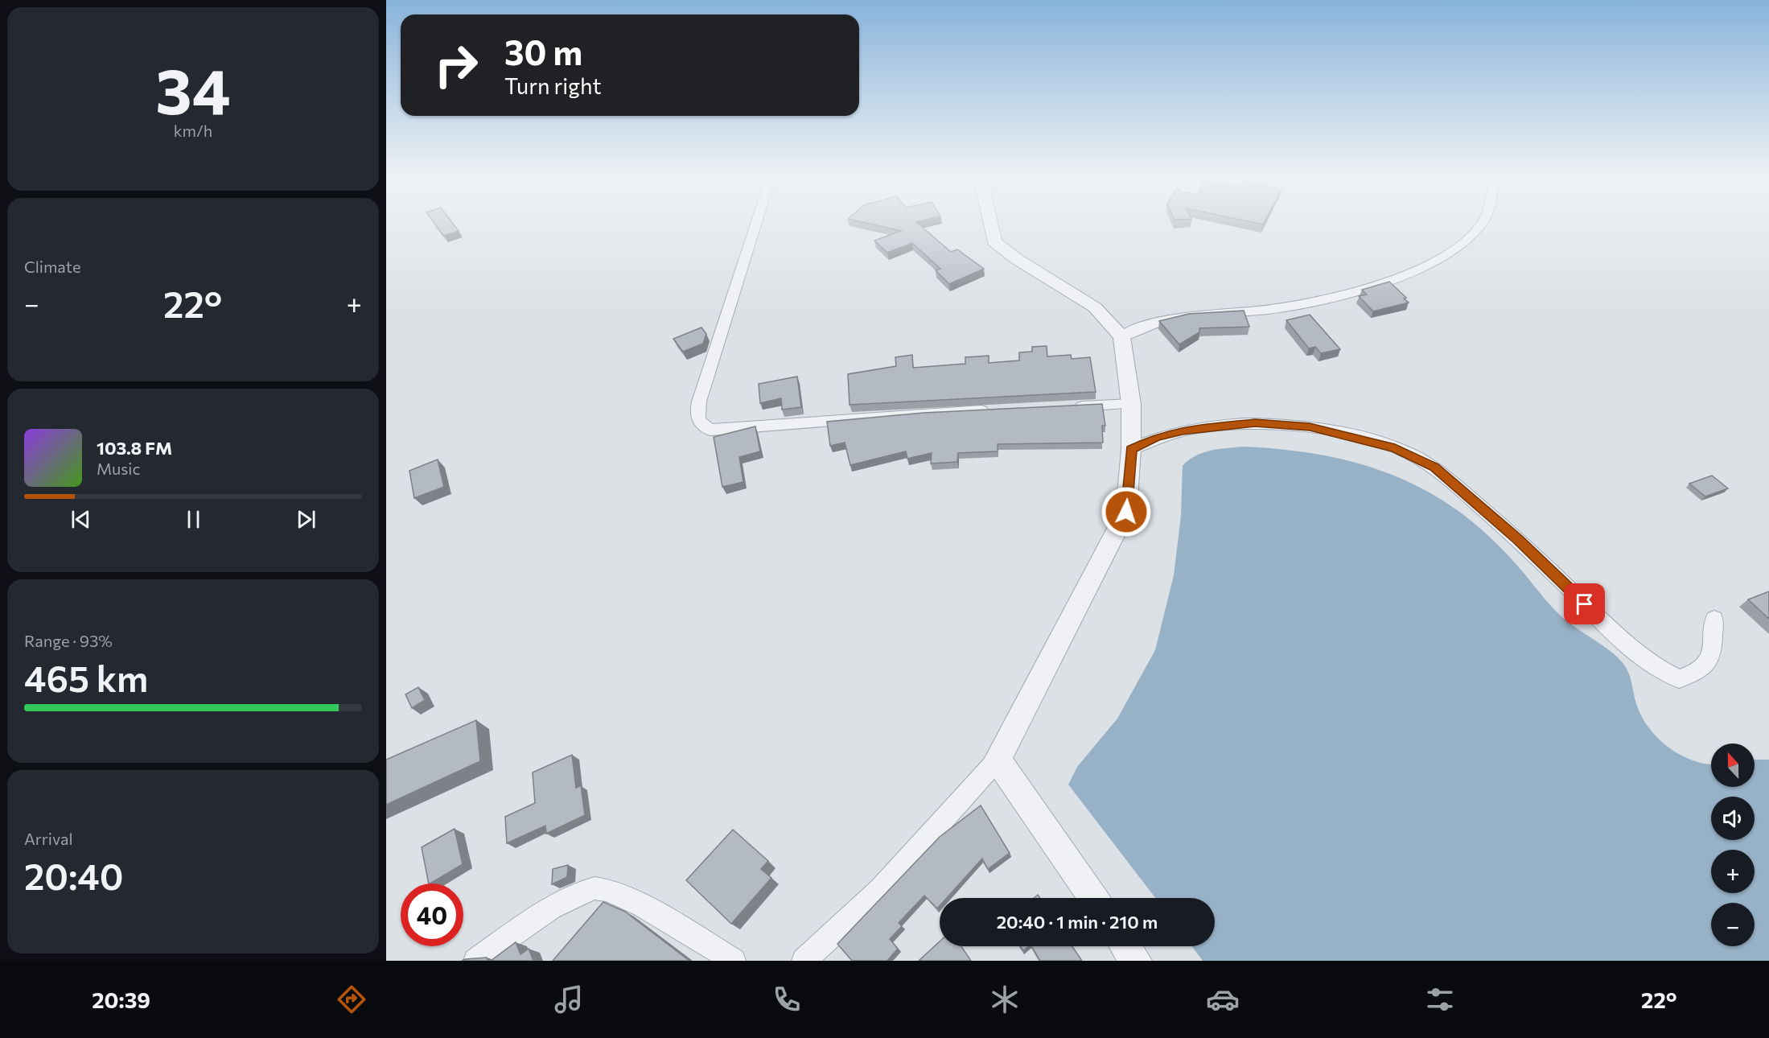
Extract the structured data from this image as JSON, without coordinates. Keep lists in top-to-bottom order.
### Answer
{
  "north": "top",
  "page": {
    "tile": [
      ["34", "km/h"],
      "Climate",
      ["Range · 93%", "465 km"],
      ["Arrival", "20:40"]
    ],
    "turn": ["30 m", "Turn right"],
    "heat": ["−", "22°", "+"],
    "song": ["103.8 FM", "Music"],
    "map_buttons": ["+", "−"],
    "limit": "40",
    "trip": "20:40 · 1 min · 210 m",
    "tabs": ["20:39", "22°"]
  }
}
